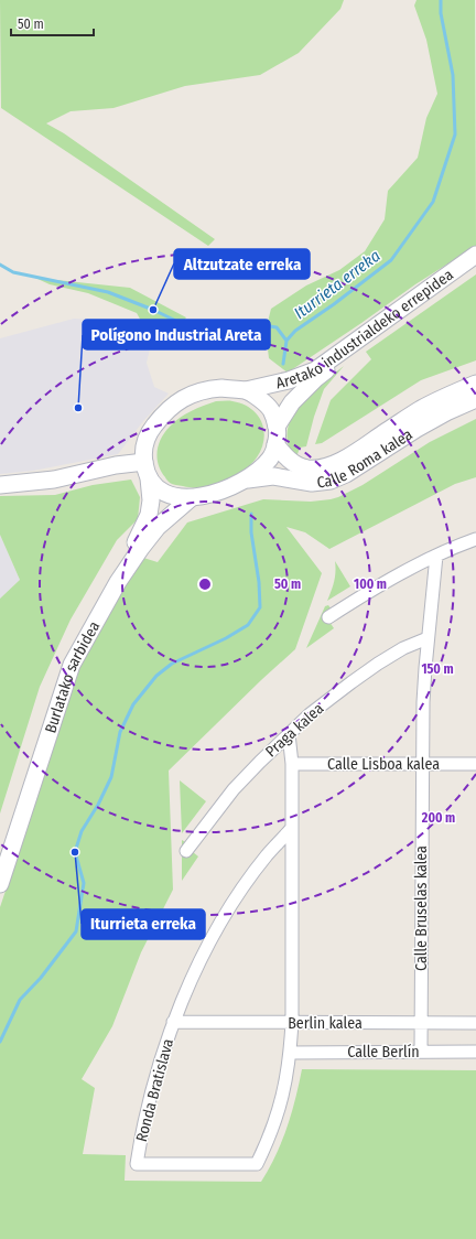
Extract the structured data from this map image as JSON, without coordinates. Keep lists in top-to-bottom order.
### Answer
{
  "streets": {
    "main road": ["Aretako industrialdeko errepidea", "Calle Roma kalea", "Burlatako sarbidea"],
    "street": [
      "Praga kalea",
      "Calle Lisboa kalea",
      "Calle Bruselas kalea",
      "Berlin kalea",
      "Calle Berlín",
      "Ronda Bratislava"
    ]
  },
  "crossings": [
    ["Aretako industrialdeko errepidea", "Calle Roma kalea"],
    ["Aretako industrialdeko errepidea", "Burlatako sarbidea"],
    ["Calle Roma kalea", "Burlatako sarbidea"],
    ["Praga kalea", "Calle Bruselas kalea"],
    ["Praga kalea", "Ronda Bratislava"],
    ["Calle Lisboa kalea", "Calle Bruselas kalea"],
    ["Calle Lisboa kalea", "Ronda Bratislava"],
    ["Calle Bruselas kalea", "Berlin kalea"],
    ["Calle Bruselas kalea", "Calle Berlín"],
    ["Berlin kalea", "Ronda Bratislava"],
    ["Calle Berlín", "Ronda Bratislava"]
  ],
  "water": ["Iturrieta erreka"],
  "places": ["Altzutzate erreka", "Polígono Industrial Areta", "Iturrieta erreka"],
  "scale_bar": "50 m",
  "rings": [
    "50 m",
    "100 m",
    "150 m",
    "200 m"
  ]
}
